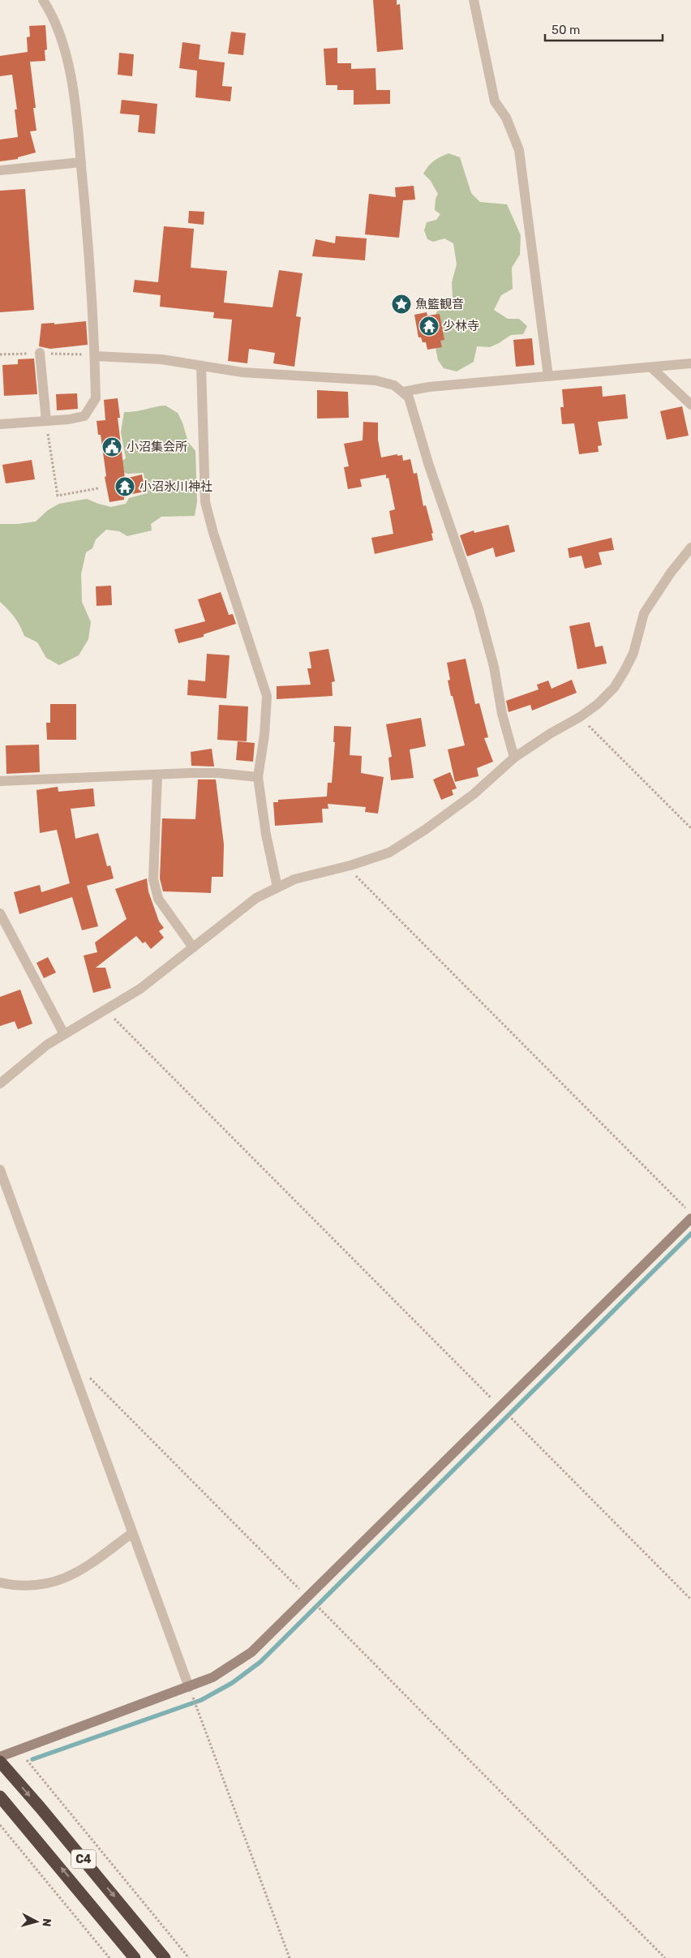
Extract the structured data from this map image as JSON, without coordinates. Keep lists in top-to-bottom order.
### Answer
{
  "streets": {
    "highway": ["C4"]
  },
  "places": {
    "place": ["魚籃観音"],
    "temple": ["少林寺", "小沼氷川神社"],
    "public building": ["小沼集会所"]
  },
  "scale_bar": "50 m",
  "north": "right"
}
